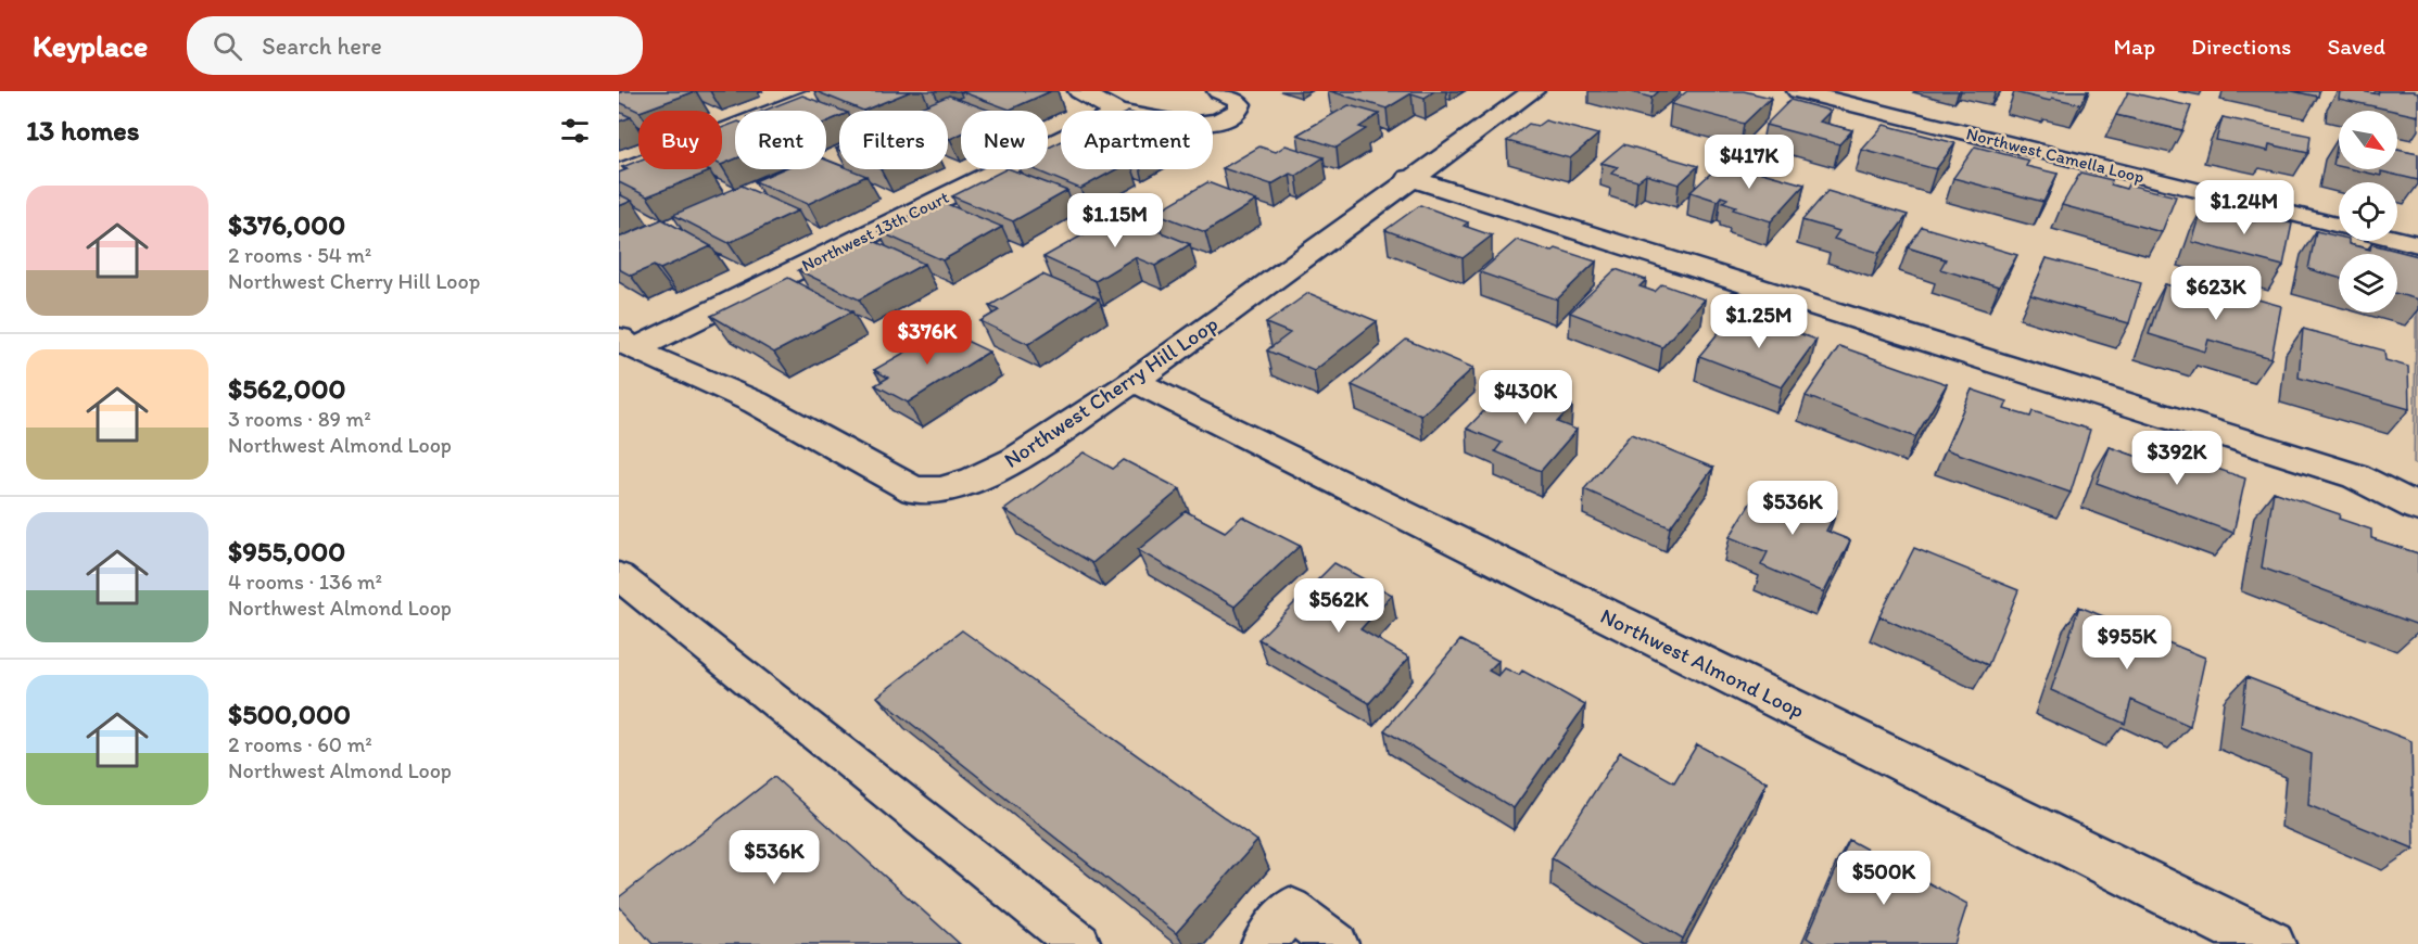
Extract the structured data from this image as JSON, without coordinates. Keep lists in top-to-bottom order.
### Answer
{
  "streets": {
    "street": [
      "Northwest Camella Loop",
      "Northwest 13th Court",
      "Northwest Cherry Hill Loop",
      "Northwest Almond Loop"
    ]
  },
  "crossings": [
    ["Northwest 13th Court", "Northwest Cherry Hill Loop"],
    ["Northwest Cherry Hill Loop", "Northwest Almond Loop"]
  ],
  "north": "bottom right",
  "page": {
    "header": "Keyplace",
    "search": "Search here",
    "nav": ["Map", "Directions", "Saved"],
    "heading": "13 homes",
    "chip": [
      "Buy",
      "Rent",
      "Filters",
      "New",
      "Apartment"
    ],
    "price": [
      "$417K",
      "$1.24M",
      "$1.15M",
      "$623K",
      "$1.25M",
      "$376K",
      "$430K",
      "$392K",
      "$536K",
      "$562K",
      "$955K",
      "$536K",
      "$500K"
    ],
    "list": [
      {
        "name": "$376,000",
        "note": "2 rooms · 54 m² · Northwest Cherry Hill Loop"
      },
      {
        "name": "$562,000",
        "note": "3 rooms · 89 m² · Northwest Almond Loop"
      },
      {
        "name": "$955,000",
        "note": "4 rooms · 136 m² · Northwest Almond Loop"
      },
      {
        "name": "$500,000",
        "note": "2 rooms · 60 m² · Northwest Almond Loop"
      }
    ]
  }
}
